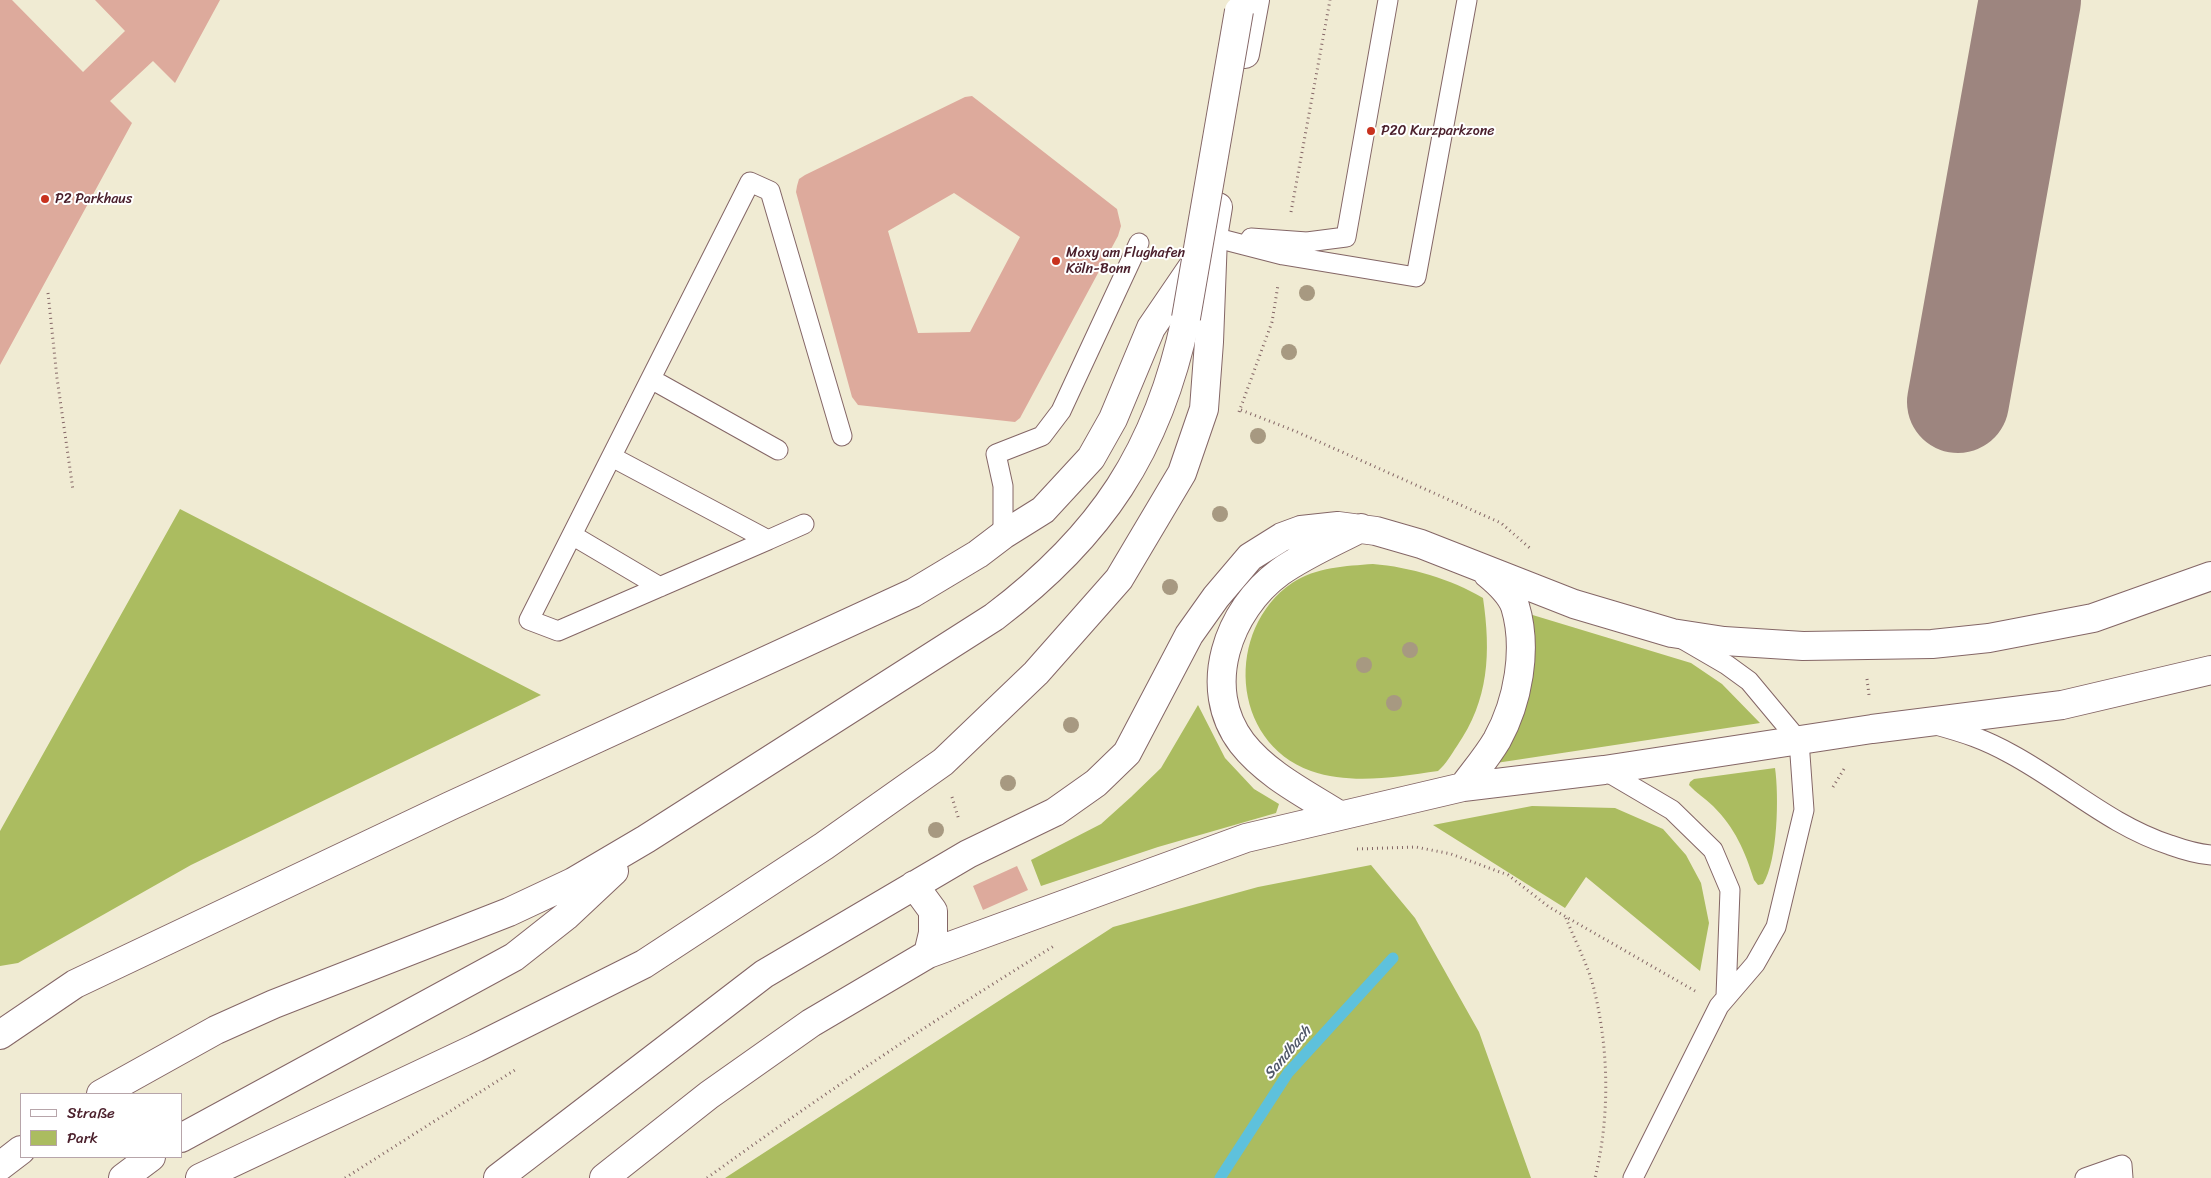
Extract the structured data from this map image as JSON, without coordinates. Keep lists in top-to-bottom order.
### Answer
{
  "water": ["Sandbach"],
  "places": ["P20 Kurzparkzone", "P2 Parkhaus", "Moxy am Flughafen Köln-Bonn"],
  "legend": ["Straße", "Park"]
}
